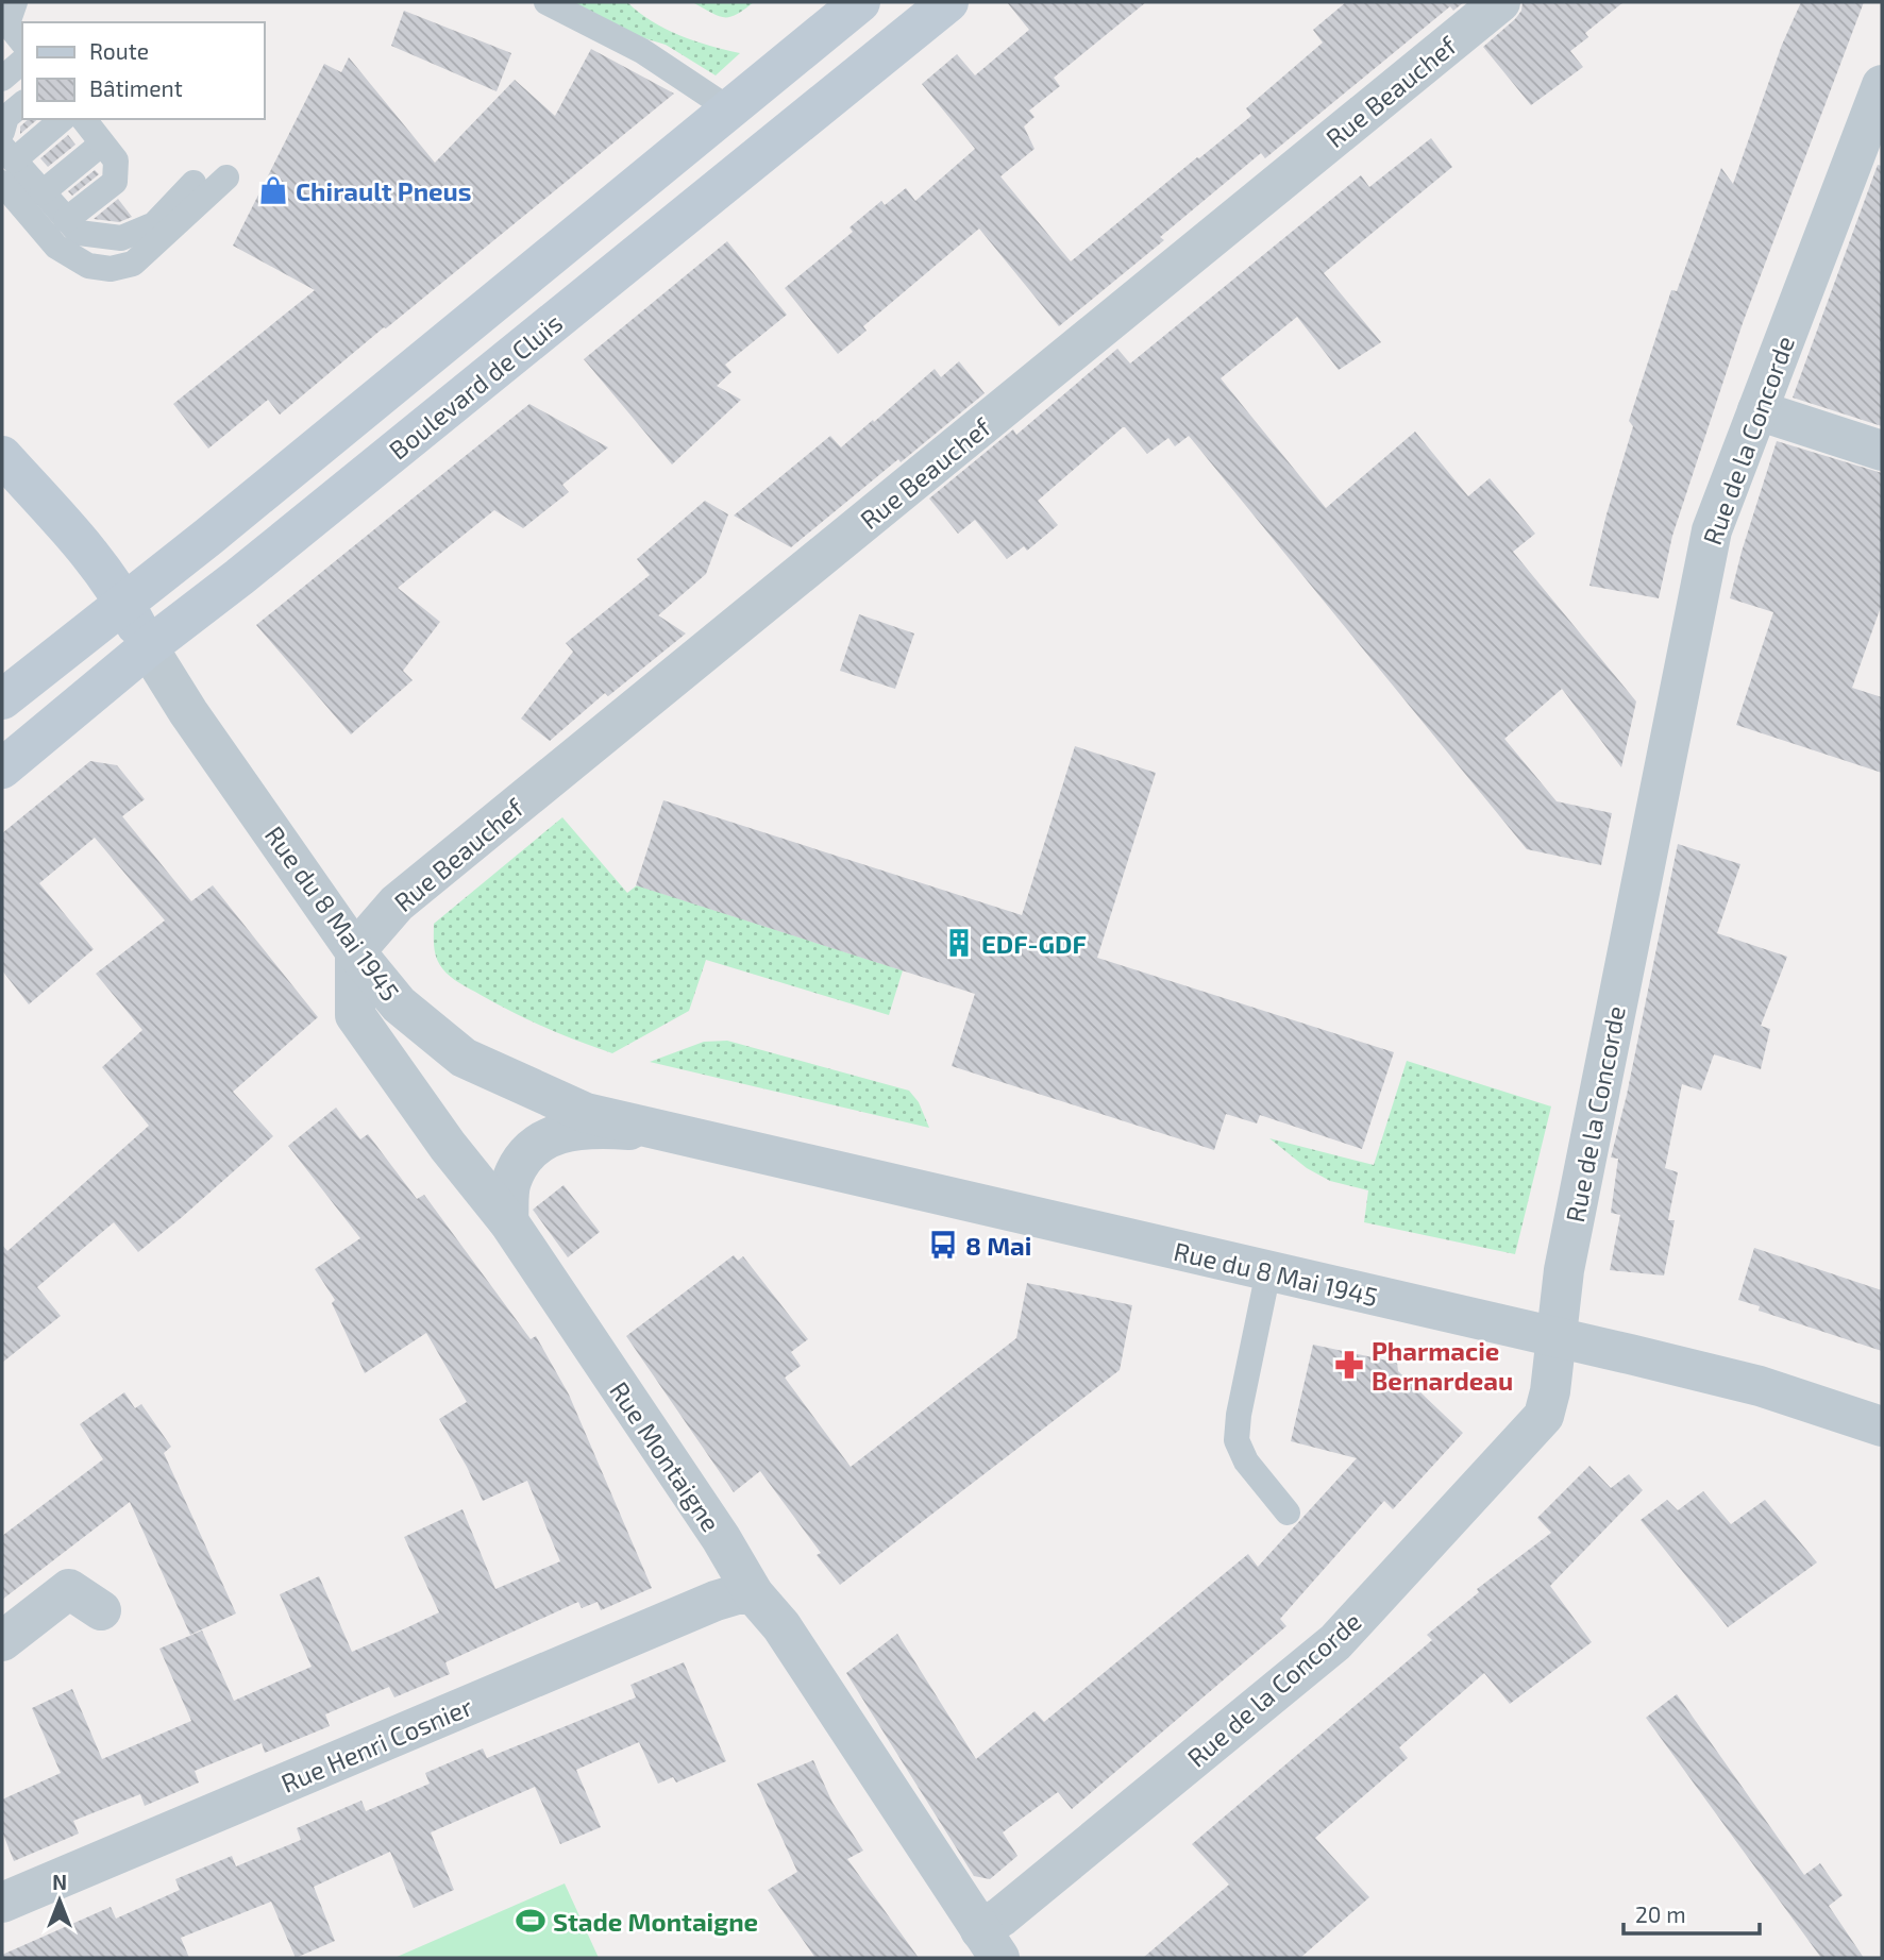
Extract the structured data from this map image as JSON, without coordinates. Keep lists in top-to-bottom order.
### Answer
{
  "streets": {
    "main road": ["Boulevard de Cluis"],
    "street": [
      "Rue Beauchef",
      "Rue de la Concorde",
      "Rue du 8 Mai 1945",
      "Rue Montaigne",
      "Rue Henri Cosnier"
    ]
  },
  "crossings": [
    ["Rue Beauchef", "Rue du 8 Mai 1945"],
    ["Rue Beauchef", "Rue Montaigne"],
    ["Boulevard de Cluis", "Rue du 8 Mai 1945"],
    ["Rue de la Concorde", "Rue du 8 Mai 1945"],
    ["Rue de la Concorde", "Rue Montaigne"],
    ["Rue du 8 Mai 1945", "Rue Montaigne"],
    ["Rue Montaigne", "Rue Henri Cosnier"]
  ],
  "places": {
    "shop": ["Chirault Pneus"],
    "building": ["EDF-GDF"],
    "bus stop": ["8 Mai"],
    "pharmacy": ["Pharmacie Bernardeau"],
    "sports": ["Stade Montaigne"]
  },
  "legend": ["Route", "Bâtiment"],
  "scale_bar": "20 m",
  "north": "top"
}
